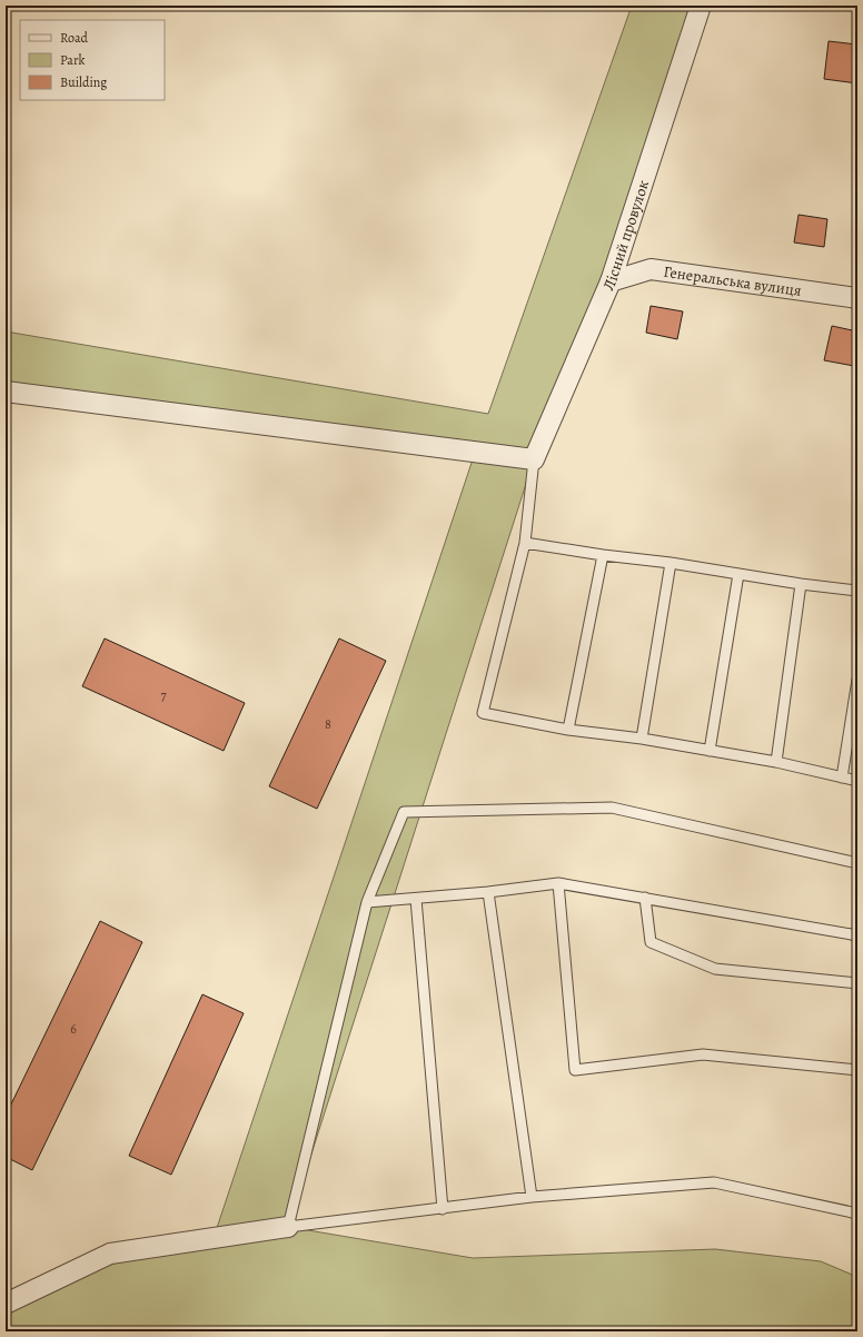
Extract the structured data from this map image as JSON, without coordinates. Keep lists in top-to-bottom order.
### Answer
{
  "streets": {
    "street": ["Лісний провулок", "Генеральська вулиця"]
  },
  "crossings": [
    ["Лісний провулок", "Генеральська вулиця"]
  ],
  "house_numbers": ["7", "8", "6"],
  "legend": ["Road", "Park", "Building"]
}
